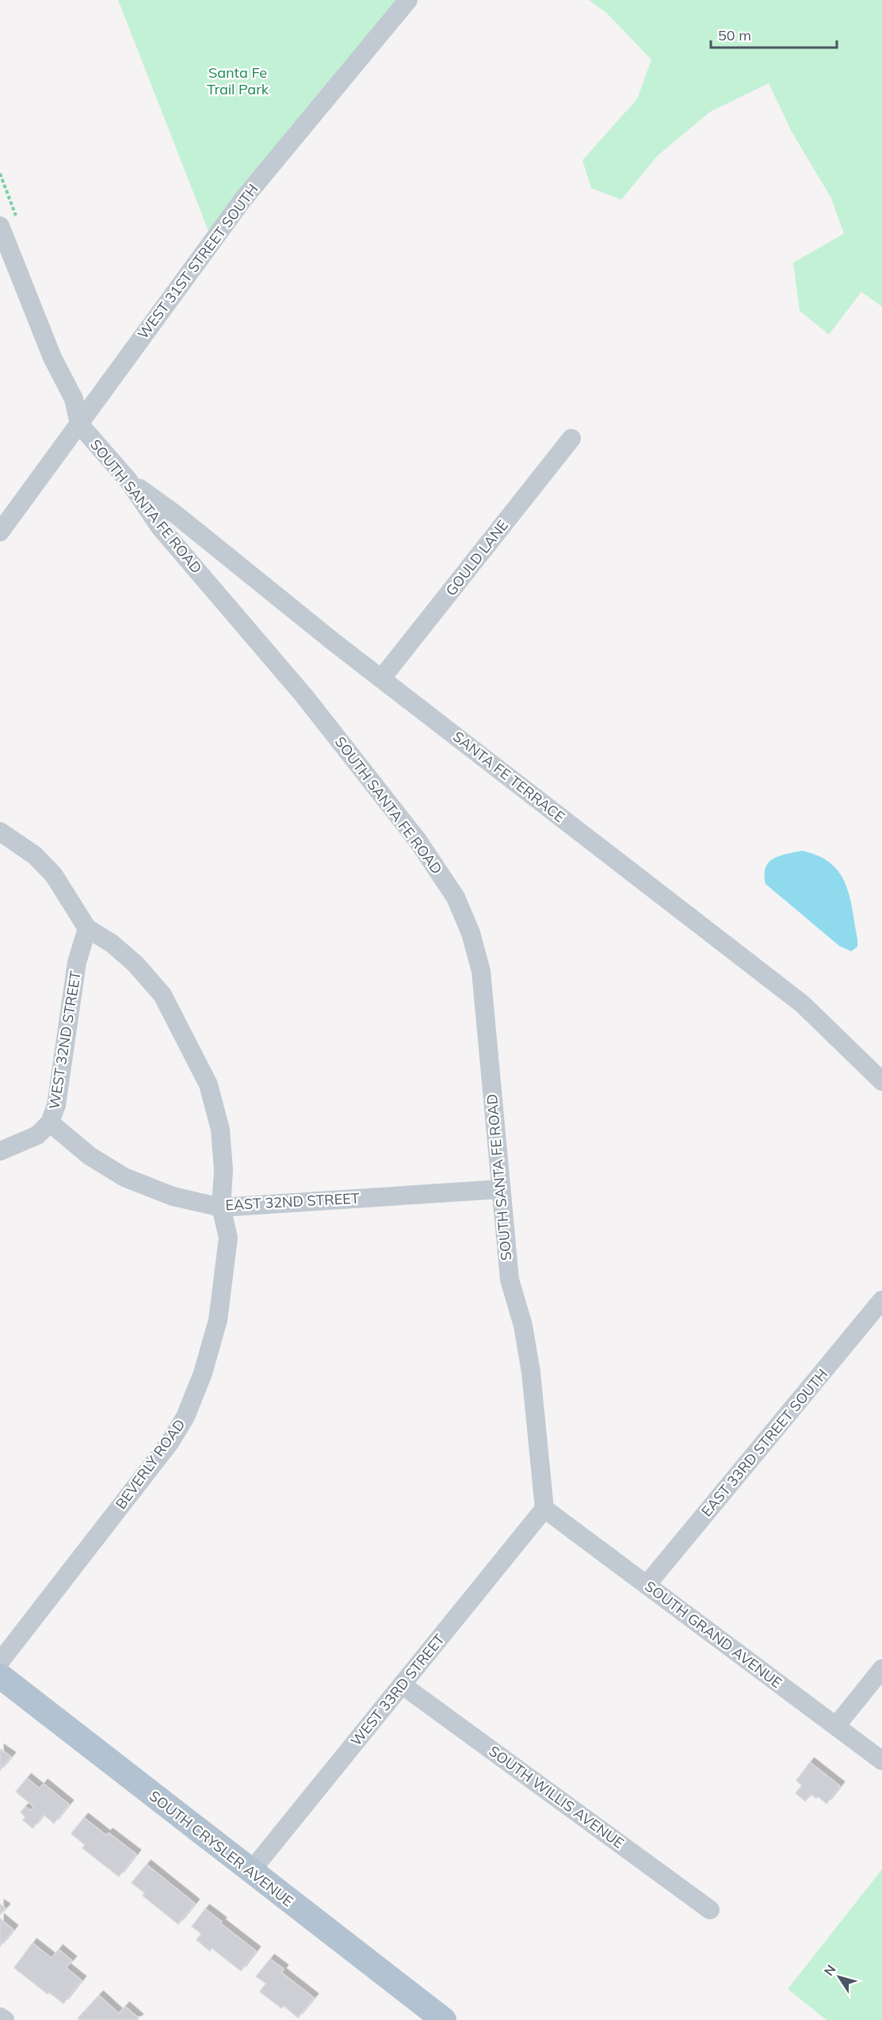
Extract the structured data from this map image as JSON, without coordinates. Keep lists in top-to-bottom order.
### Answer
{
  "streets": {
    "main road": ["SOUTH CRYSLER AVENUE"],
    "street": [
      "WEST 31ST STREET SOUTH",
      "SOUTH SANTA FE ROAD",
      "GOULD LANE",
      "SANTA FE TERRACE",
      "WEST 32ND STREET",
      "EAST 32ND STREET",
      "EAST 33RD STREET SOUTH",
      "BEVERLY ROAD",
      "SOUTH GRAND AVENUE",
      "WEST 33RD STREET",
      "SOUTH WILLIS AVENUE"
    ]
  },
  "crossings": [
    ["WEST 31ST STREET SOUTH", "SOUTH SANTA FE ROAD"],
    ["SOUTH SANTA FE ROAD", "SANTA FE TERRACE"],
    ["SOUTH SANTA FE ROAD", "EAST 32ND STREET"],
    ["SOUTH SANTA FE ROAD", "SOUTH GRAND AVENUE"],
    ["SOUTH SANTA FE ROAD", "WEST 33RD STREET"],
    ["GOULD LANE", "SANTA FE TERRACE"],
    ["WEST 32ND STREET", "EAST 32ND STREET"],
    ["WEST 32ND STREET", "BEVERLY ROAD"],
    ["EAST 32ND STREET", "BEVERLY ROAD"],
    ["EAST 33RD STREET SOUTH", "SOUTH GRAND AVENUE"],
    ["SOUTH GRAND AVENUE", "WEST 33RD STREET"],
    ["WEST 33RD STREET", "SOUTH WILLIS AVENUE"],
    ["WEST 33RD STREET", "SOUTH CRYSLER AVENUE"]
  ],
  "parks": ["Santa Fe Trail Park"],
  "scale_bar": "50 m",
  "north": "top left"
}
